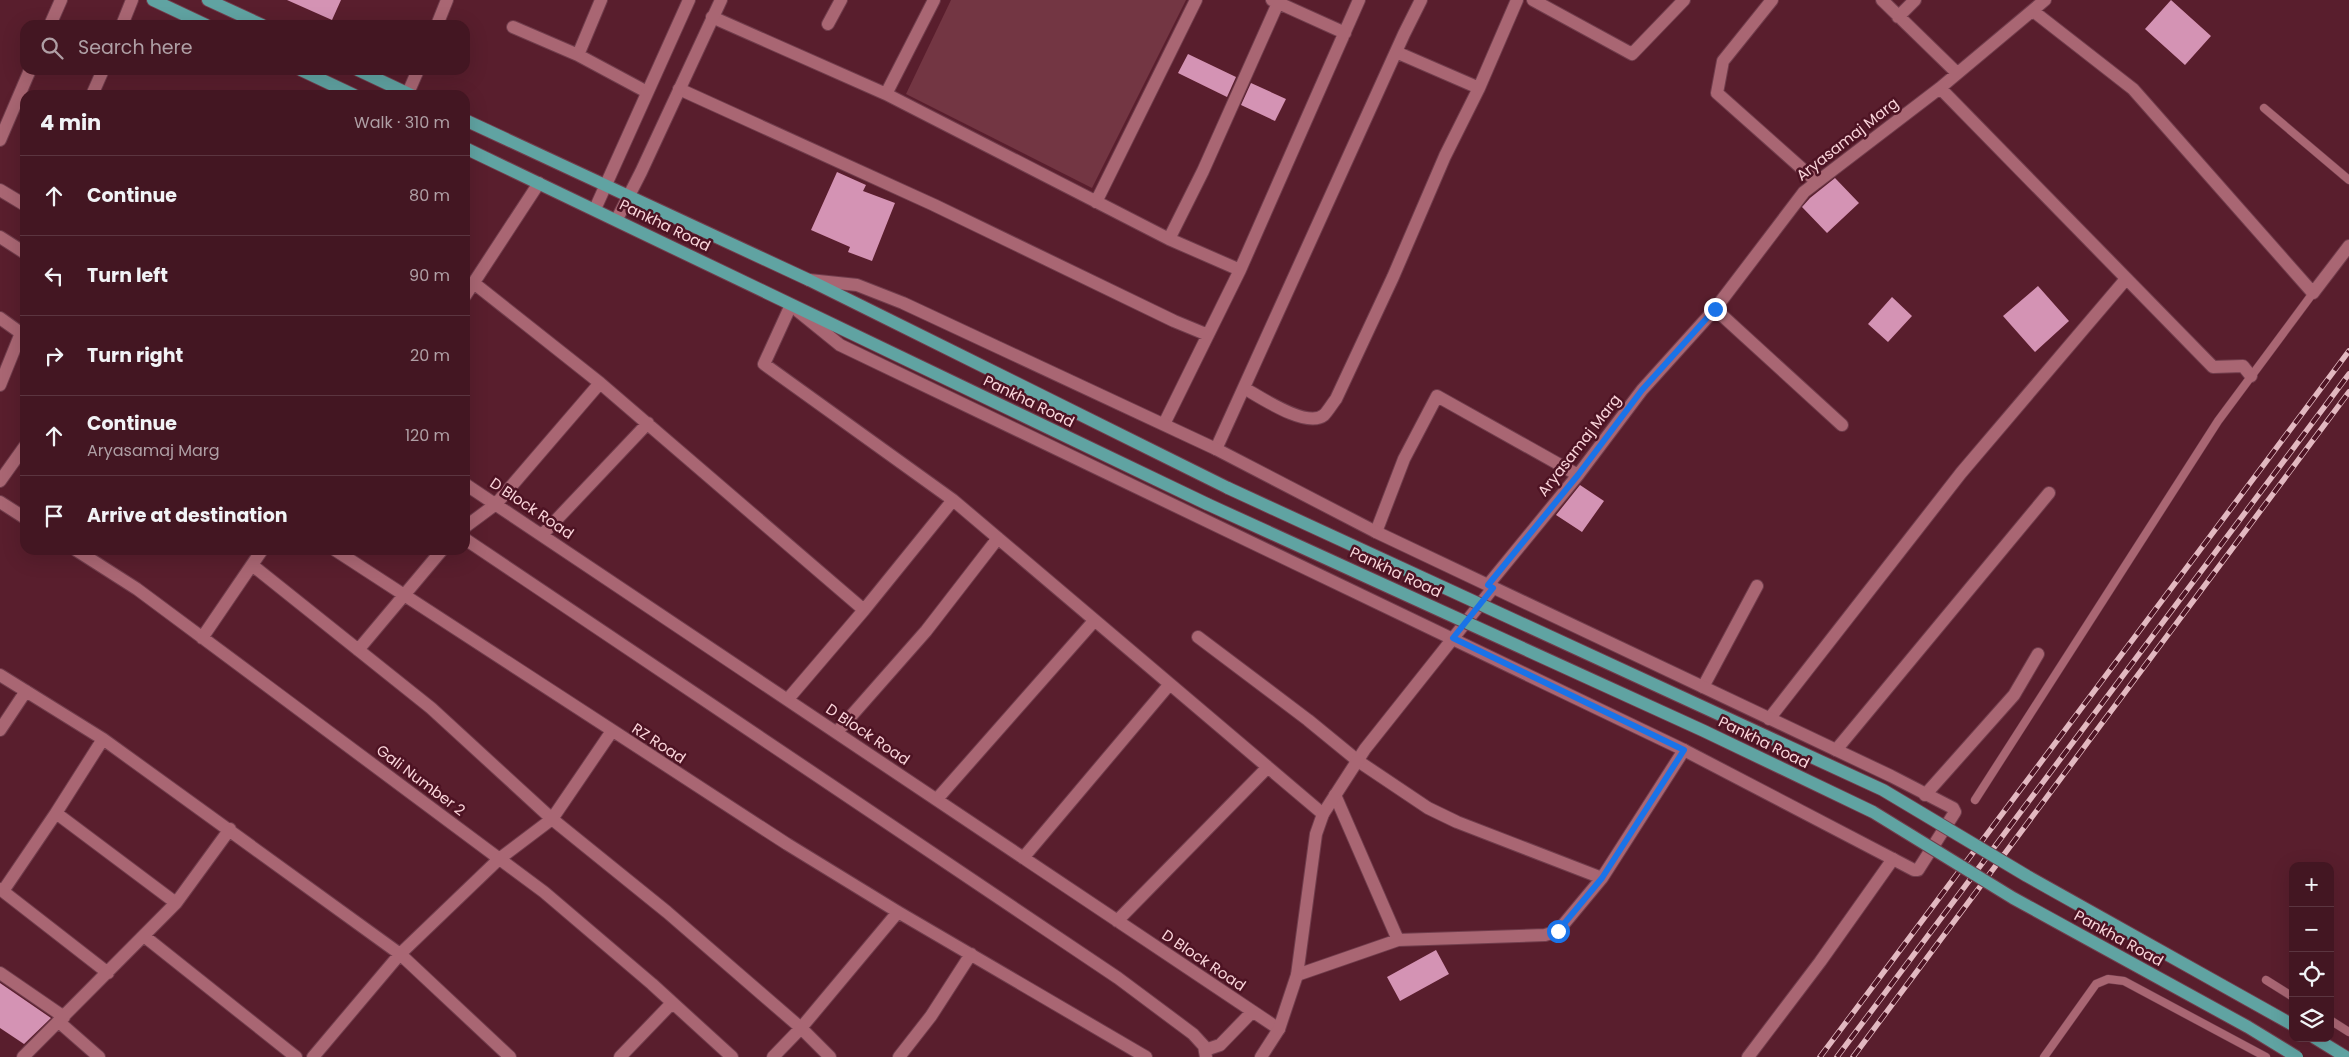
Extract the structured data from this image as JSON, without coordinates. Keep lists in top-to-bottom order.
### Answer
{
  "streets": {
    "main road": ["Pankha Road"],
    "street": [
      "Aryasamaj Marg",
      "D Block Road",
      "RZ Road",
      "Gali Number 2"
    ]
  },
  "crossings": [
    ["Aryasamaj Marg", "D Block Road"]
  ],
  "page": {
    "search": "Search here",
    "heading": ["4 min", "Walk · 310 m"],
    "list": [
      ["Continue", "80 m"],
      ["Turn left", "90 m"],
      ["Turn right", "20 m"],
      ["Continue", "Aryasamaj Marg", "120 m"],
      "Arrive at destination"
    ],
    "map_buttons": ["+", "−"]
  }
}
